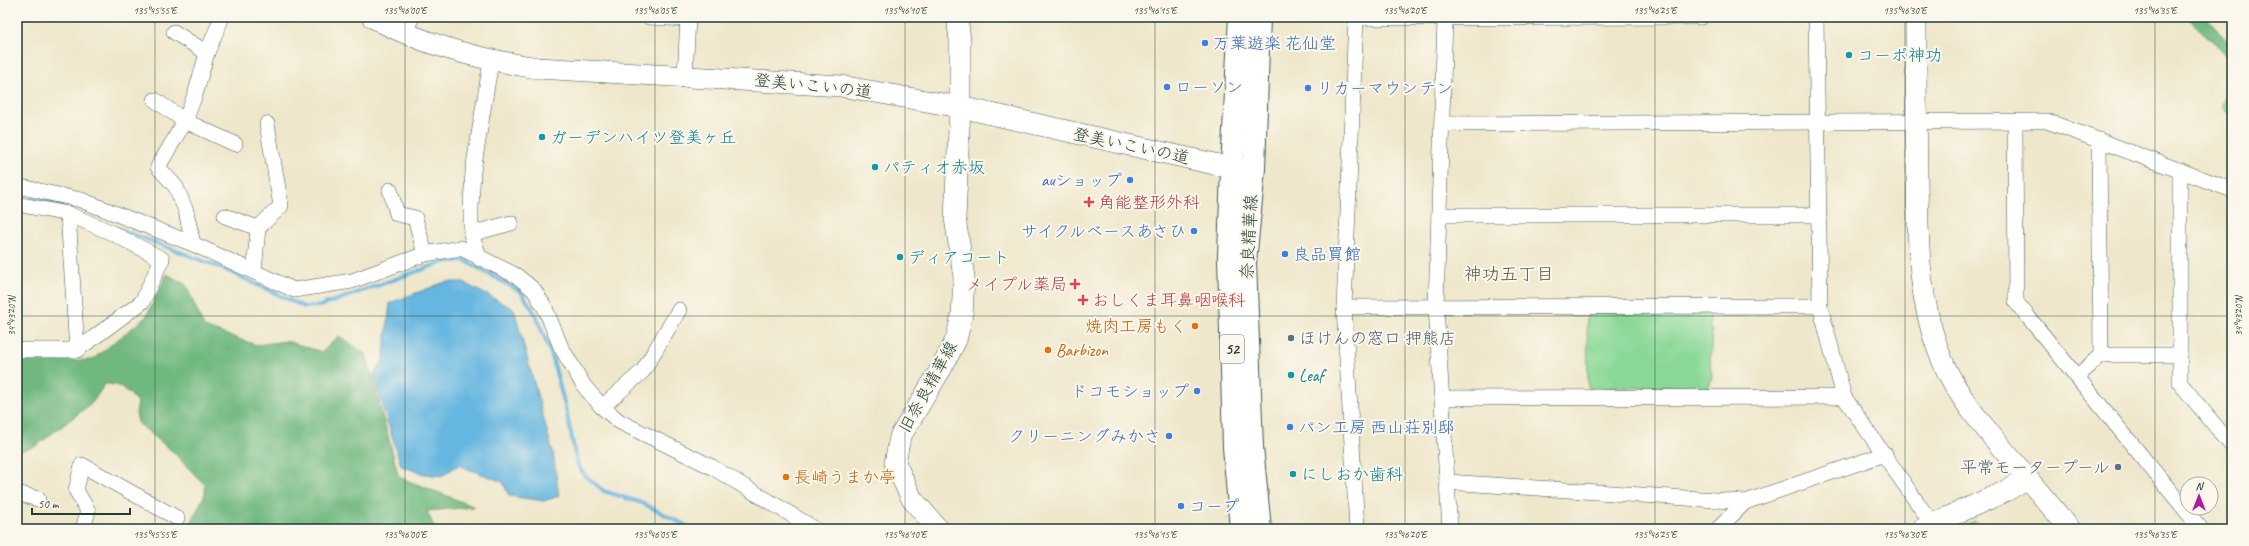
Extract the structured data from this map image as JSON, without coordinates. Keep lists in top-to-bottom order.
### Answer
{
  "streets": {
    "main road": ["奈良精華線", "52"],
    "street": ["登美いこいの道", "旧奈良精華線"]
  },
  "crossings": [
    ["登美いこいの道", "奈良精華線"],
    ["登美いこいの道", "旧奈良精華線"]
  ],
  "districts": ["神功五丁目"],
  "places": {
    "other": [
      "万葉遊楽 花仙堂",
      "コーポ神功",
      "ローソン",
      "リカーマウンテン",
      "ガーデンハイツ登美ヶ丘",
      "パティオ赤坂",
      "auショップ",
      "サイクルベースあさひ",
      "良品買館",
      "ディアコート",
      "焼肉工房もく",
      "ほけんの窓口 押熊店",
      "Barbizon",
      "Leaf",
      "ドコモショップ",
      "パン工房 西山荘別邸",
      "クリーニングみかさ",
      "平常モータープール",
      "にしおか歯科",
      "長崎うまか亭",
      "コープ"
    ],
    "health": ["角能整形外科", "メイプル薬局", "おしくま耳鼻咽喉科"]
  },
  "scale_bar": "50 m",
  "north": "top",
  "coordinates": [
    "135°45'55\"E",
    "135°46'00\"E",
    "135°46'05\"E",
    "135°46'10\"E",
    "135°46'15\"E",
    "135°46'20\"E",
    "135°46'25\"E",
    "135°46'30\"E",
    "135°46'35\"E",
    "34°43'20\"N"
  ]
}
